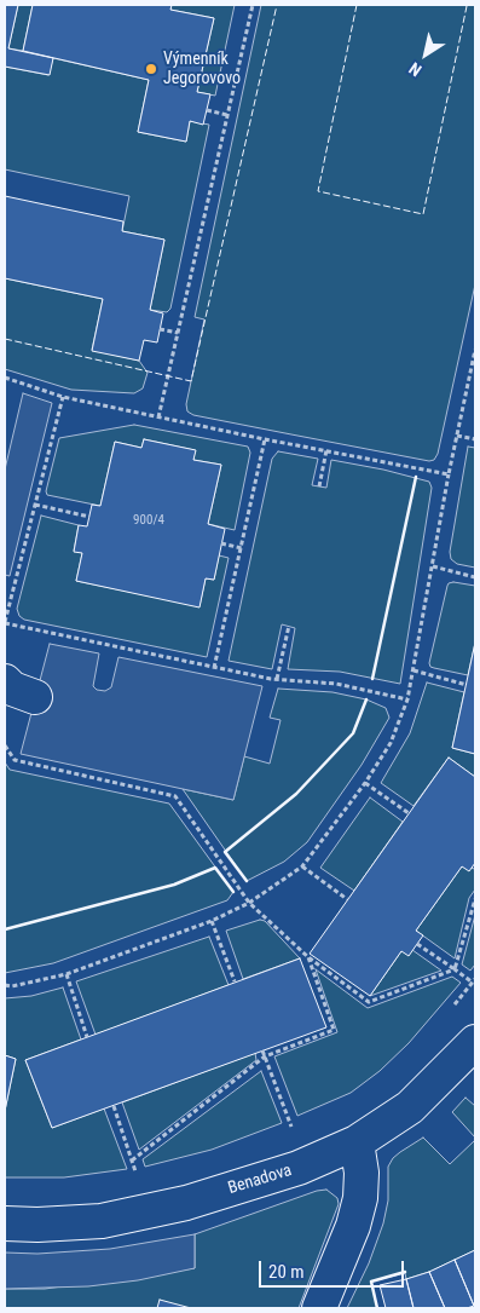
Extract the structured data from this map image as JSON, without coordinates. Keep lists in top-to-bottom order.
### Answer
{
  "streets": {
    "street": ["Benadova"]
  },
  "places": ["Výmenník Jegorovovo"],
  "house_numbers": ["900/4"],
  "scale_bar": "20 m",
  "north": "bottom left"
}
